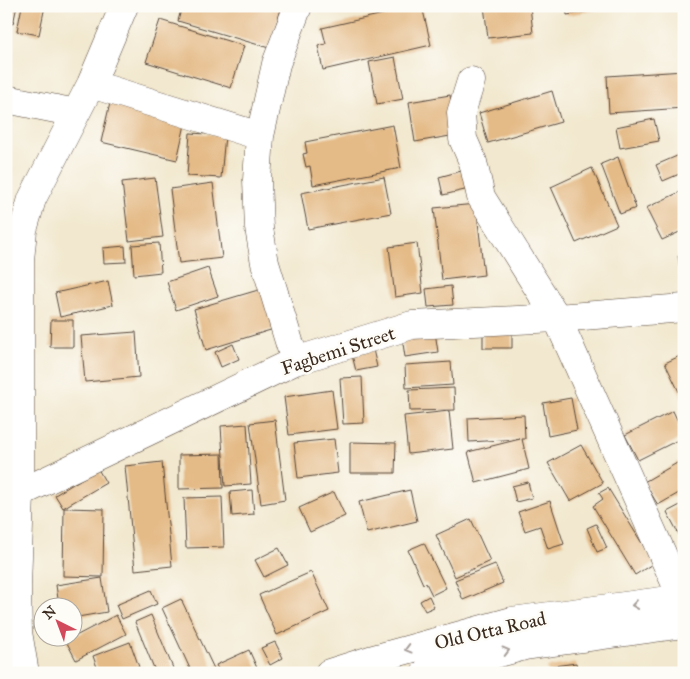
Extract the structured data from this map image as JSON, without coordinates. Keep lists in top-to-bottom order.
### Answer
{
  "streets": {
    "street": ["Fagbemi Street", "Old Otta Road"]
  },
  "north": "top left"
}
